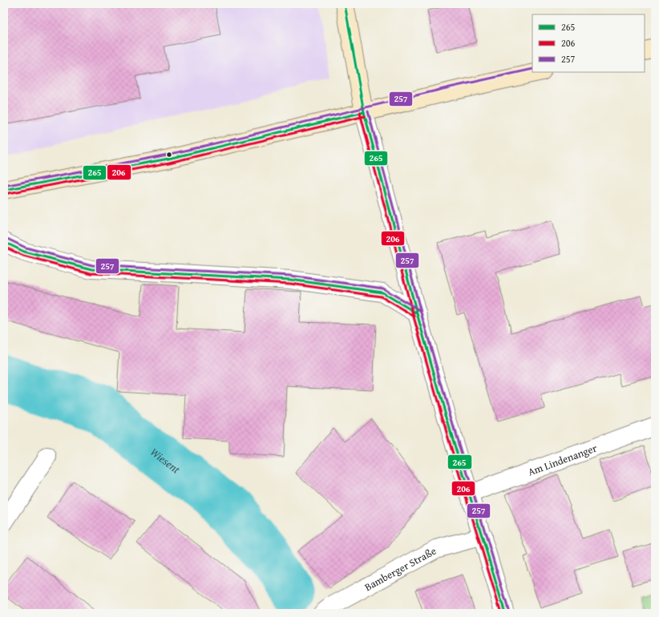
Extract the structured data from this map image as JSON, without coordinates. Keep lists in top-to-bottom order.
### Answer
{
  "streets": {
    "street": ["Am Lindenanger", "Bamberger Straße"]
  },
  "water": ["Wiesent"],
  "lines": ["transit line 265", "transit line 257", "transit line 206"],
  "legend": ["265", "206", "257"]
}
